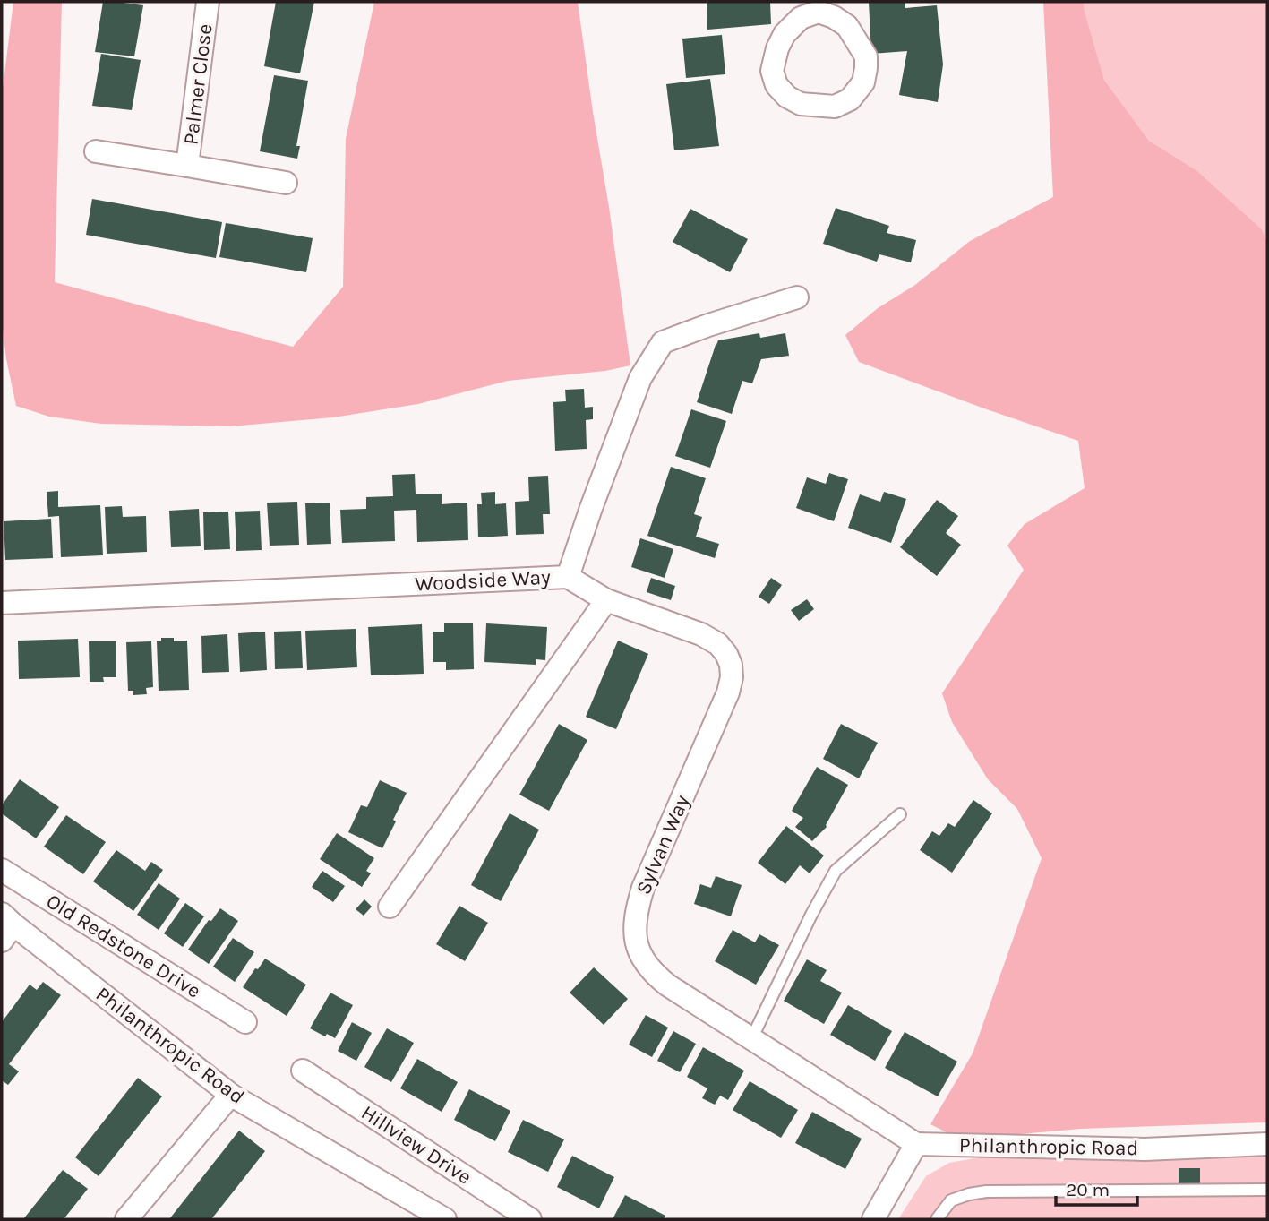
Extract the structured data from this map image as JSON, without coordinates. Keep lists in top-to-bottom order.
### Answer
{
  "streets": {
    "street": [
      "Palmer Close",
      "Woodside Way",
      "Sylvan Way",
      "Old Redstone Drive",
      "Philanthropic Road",
      "Hillview Drive"
    ]
  },
  "crossings": [
    ["Woodside Way", "Sylvan Way"],
    ["Sylvan Way", "Philanthropic Road"]
  ],
  "scale_bar": "20 m"
}
